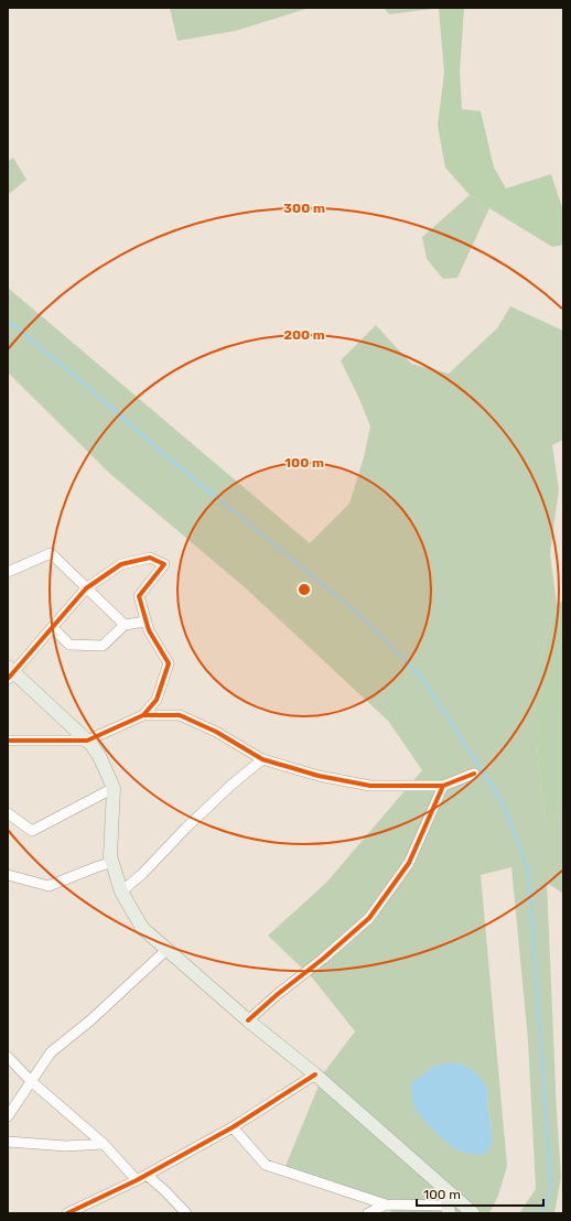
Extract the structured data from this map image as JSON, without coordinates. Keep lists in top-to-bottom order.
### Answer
{
  "scale_bar": "100 m",
  "rings": ["300 m", "200 m", "100 m"]
}
